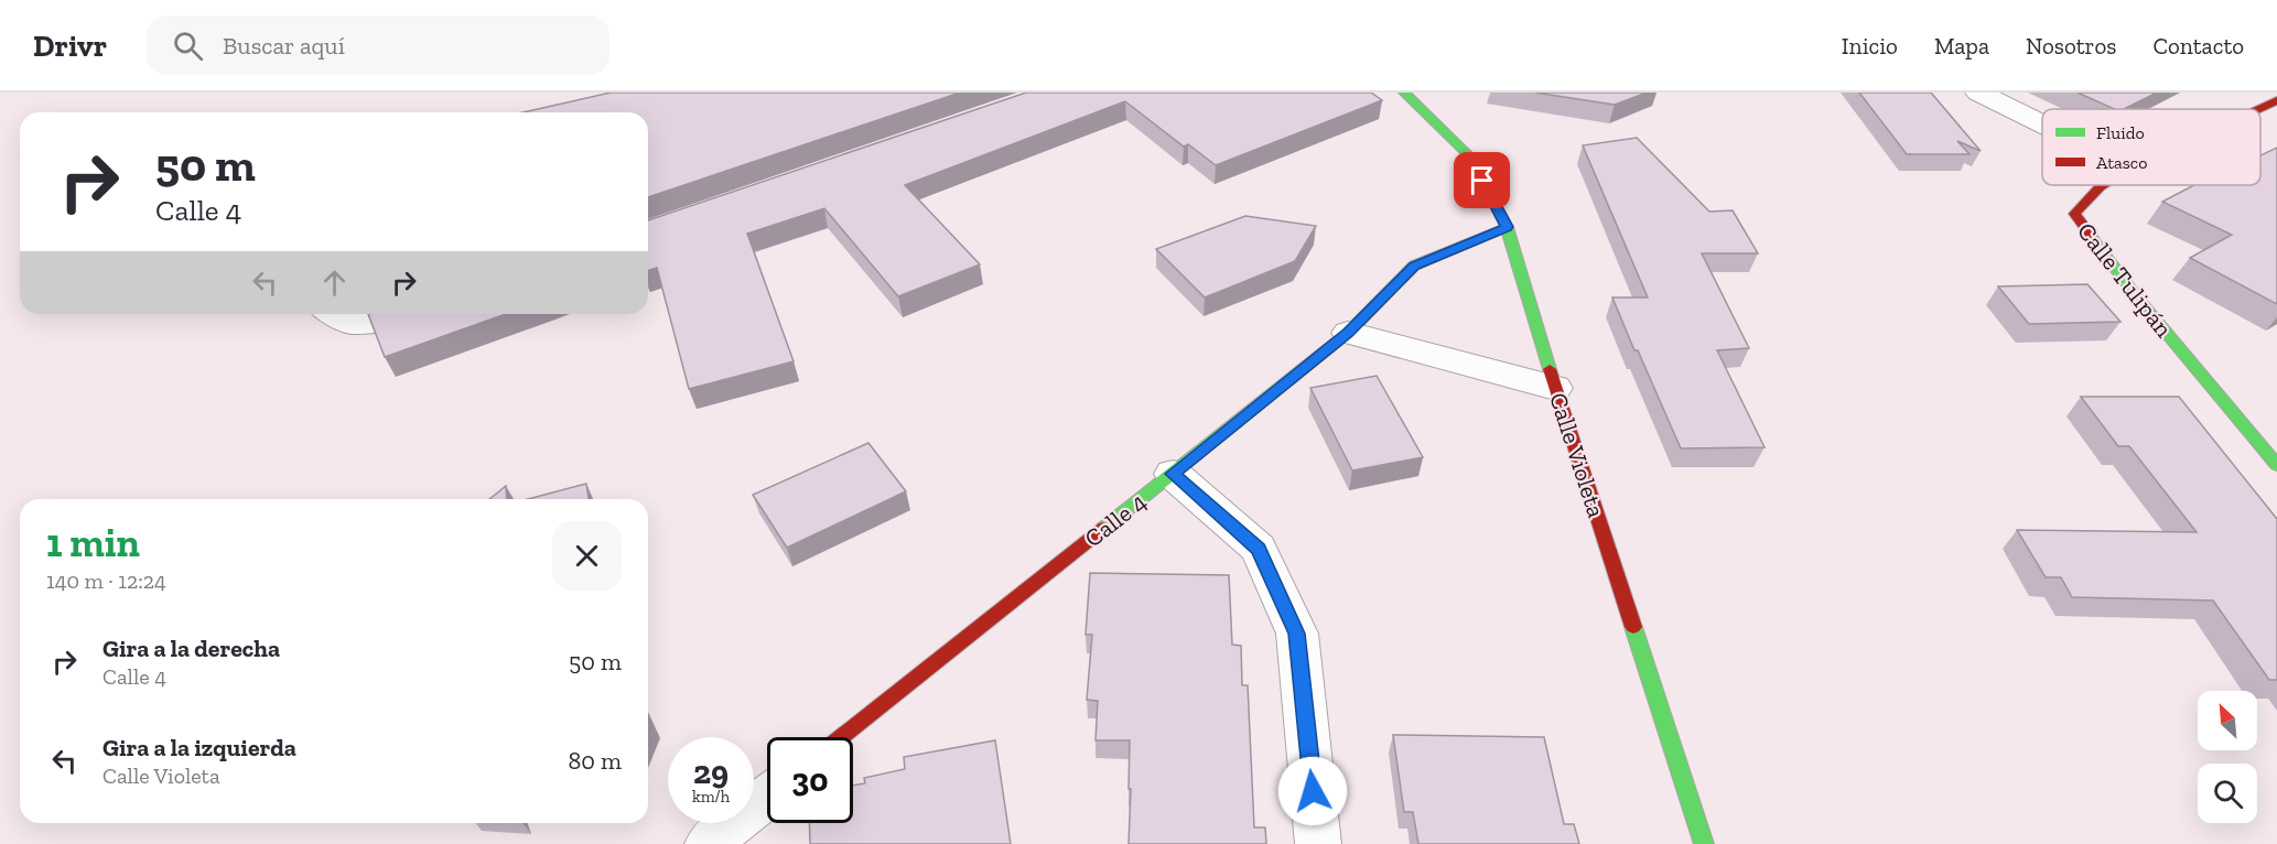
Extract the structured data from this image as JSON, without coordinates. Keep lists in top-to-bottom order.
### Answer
{
  "streets": {
    "street": ["Calle Tulipán", "Calle Violeta", "Calle 4"]
  },
  "crossings": [
    ["Calle Violeta", "Calle 4"]
  ],
  "legend": ["Fluido", "Atasco"],
  "north": "top left",
  "page": {
    "header": "Drivr",
    "search": "Buscar aquí",
    "nav": [
      "Inicio",
      "Mapa",
      "Nosotros",
      "Contacto"
    ],
    "turn": ["50 m", "Calle 4"],
    "heading": ["1 min", "140 m · 12:24"],
    "list": [
      {
        "name": "Gira a la derecha",
        "note": "Calle 4",
        "value": "50 m"
      },
      {
        "name": "Gira a la izquierda",
        "note": "Calle Violeta",
        "value": "80 m"
      }
    ],
    "speed": "29 km/h",
    "limit": "30"
  }
}
